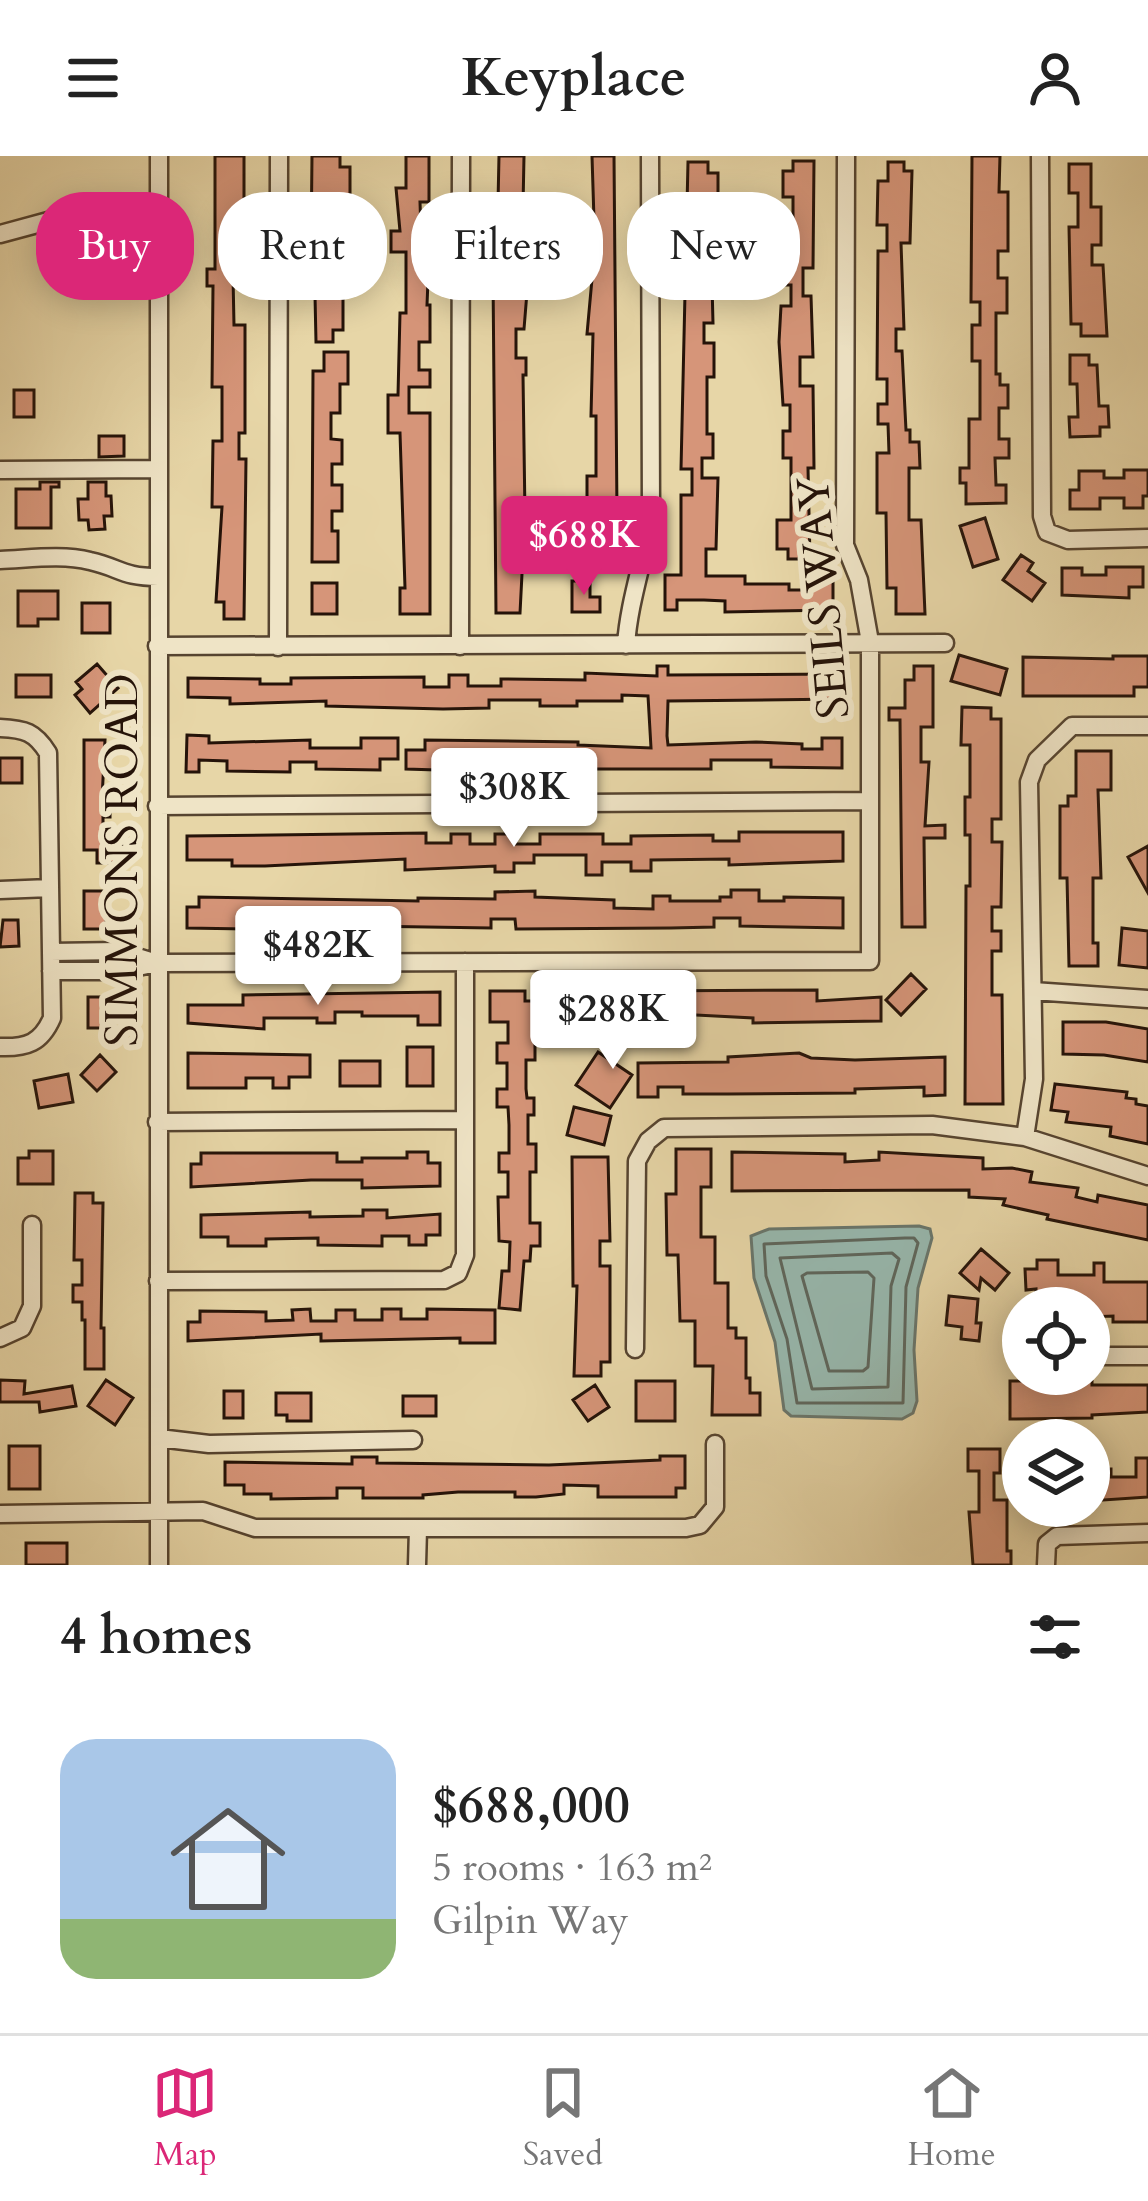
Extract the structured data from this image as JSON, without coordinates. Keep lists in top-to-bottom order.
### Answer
{
  "streets": {
    "street": ["SEILS WAY", "SIMMONS ROAD"]
  },
  "page": {
    "header": "Keyplace",
    "chip": [
      "Buy",
      "Rent",
      "Filters",
      "New"
    ],
    "price": [
      "$688K",
      "$308K",
      "$482K",
      "$288K"
    ],
    "heading": "4 homes",
    "list": [
      {
        "name": "$688,000",
        "note": "5 rooms · 163 m² · Gilpin Way"
      }
    ],
    "tabs": ["Map", "Saved", "Home"]
  }
}
